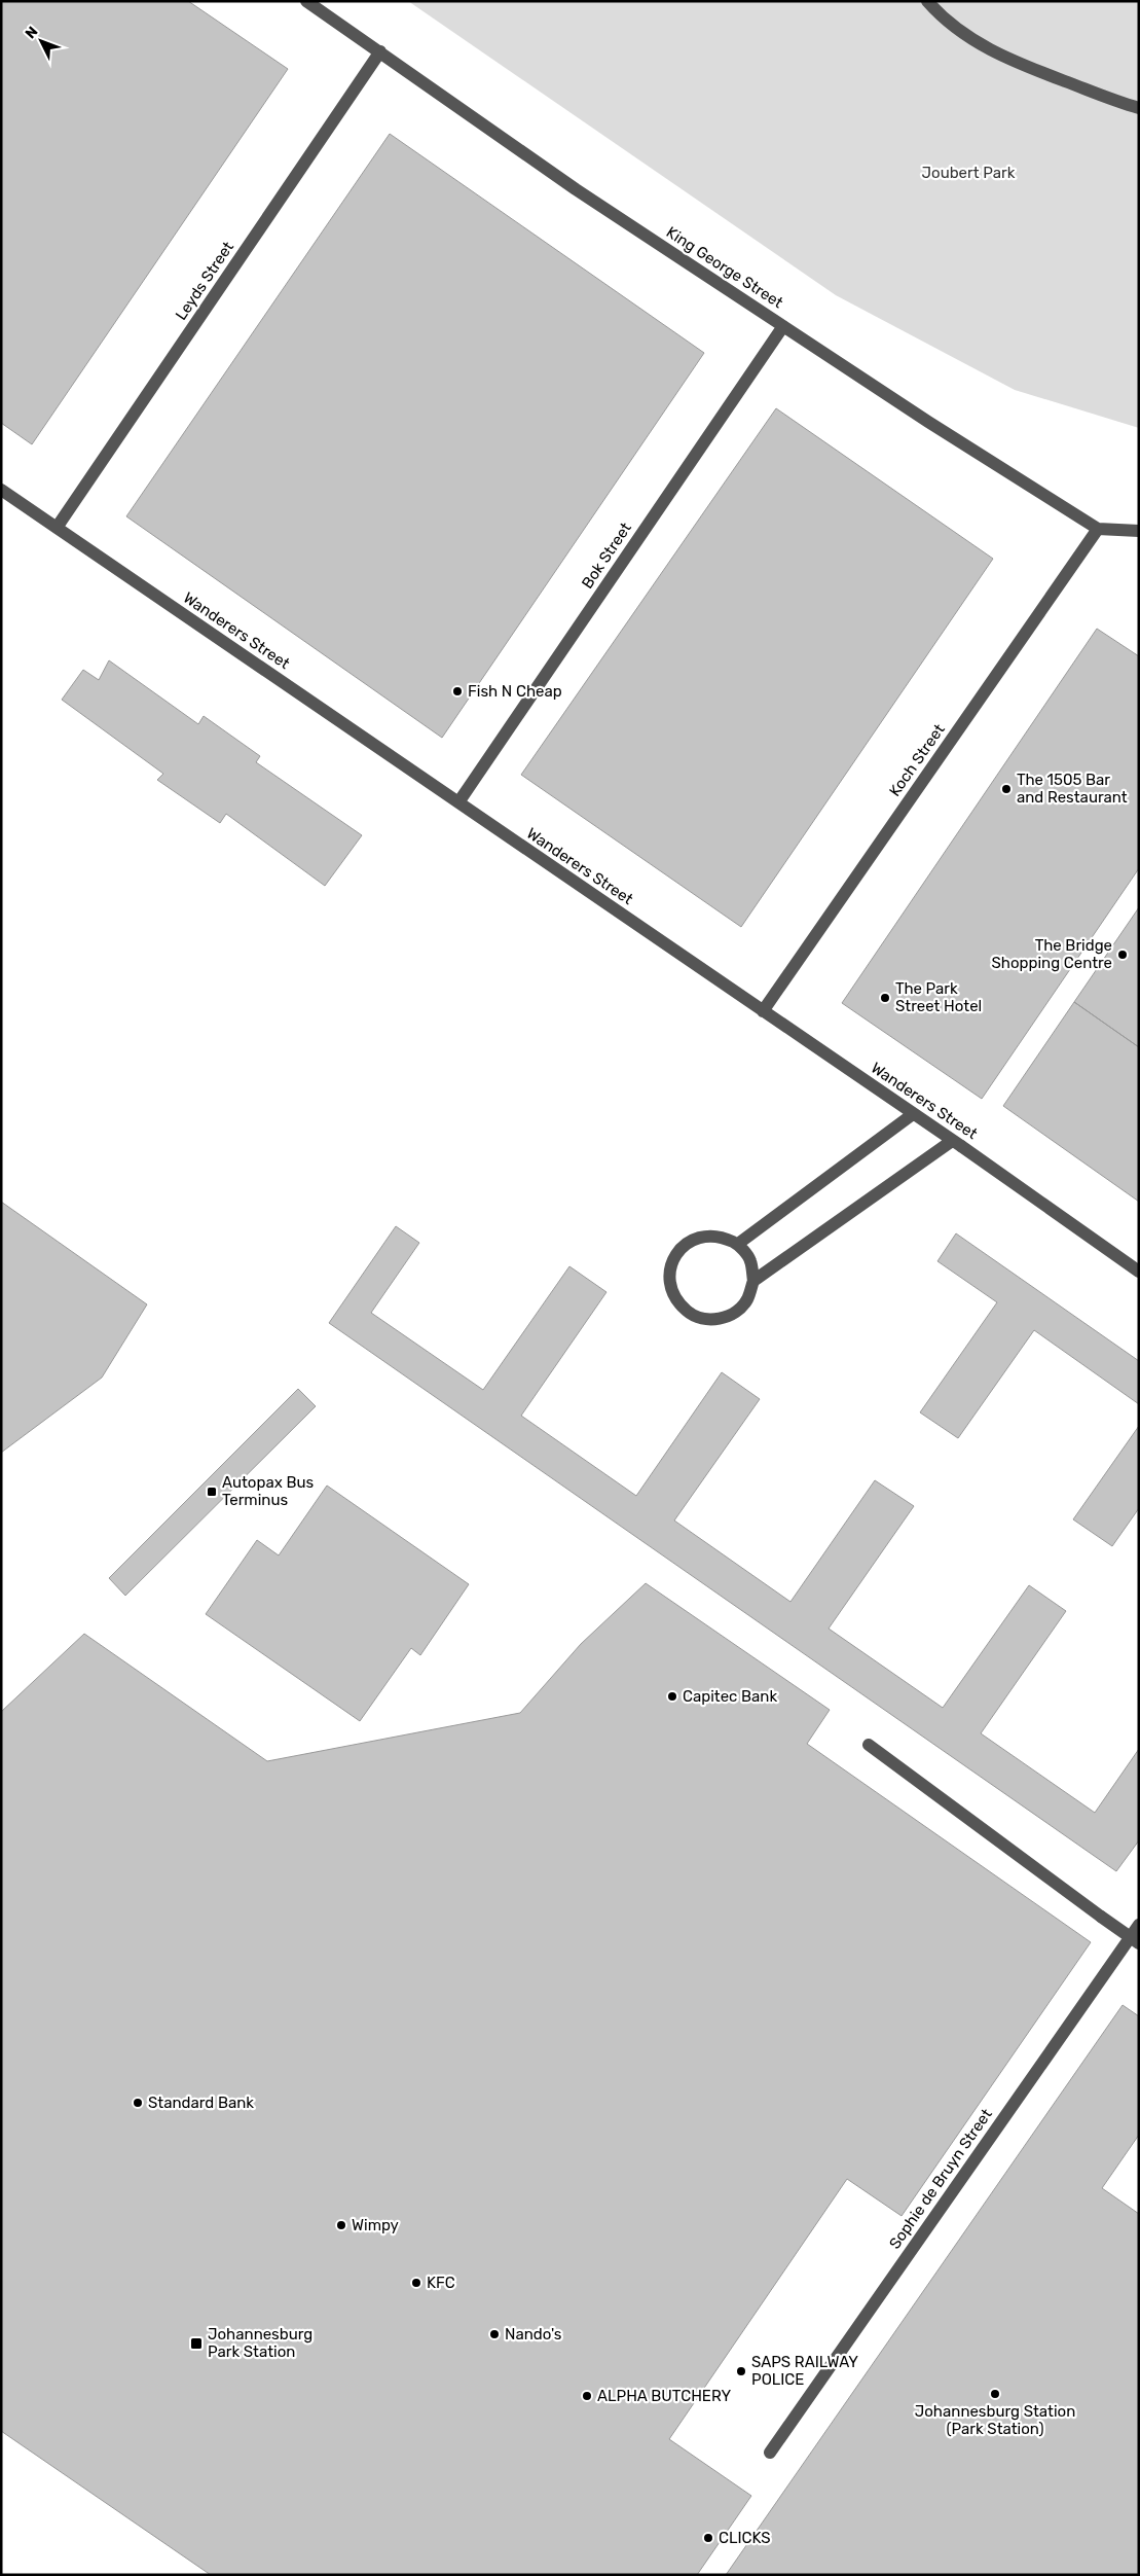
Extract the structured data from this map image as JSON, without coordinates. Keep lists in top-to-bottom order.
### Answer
{
  "streets": {
    "street": [
      "King George Street",
      "Leyds Street",
      "Bok Street",
      "Wanderers Street",
      "Koch Street",
      "Sophie de Bruyn Street"
    ]
  },
  "crossings": [
    ["King George Street", "Leyds Street"],
    ["King George Street", "Bok Street"],
    ["King George Street", "Koch Street"],
    ["Leyds Street", "Wanderers Street"],
    ["Bok Street", "Wanderers Street"],
    ["Wanderers Street", "Koch Street"]
  ],
  "parks": ["Joubert Park"],
  "places": {
    "other": [
      "Fish N Cheap",
      "The 1505 Bar and Restaurant",
      "The Bridge Shopping Centre",
      "The Park Street Hotel",
      "Capitec Bank",
      "Standard Bank",
      "Wimpy",
      "KFC",
      "Nando's",
      "SAPS RAILWAY POLICE",
      "Johannesburg Station (Park Station)",
      "ALPHA BUTCHERY",
      "CLICKS"
    ],
    "transit": ["Autopax Bus Terminus", "Johannesburg Park Station"]
  },
  "north": "top left"
}
